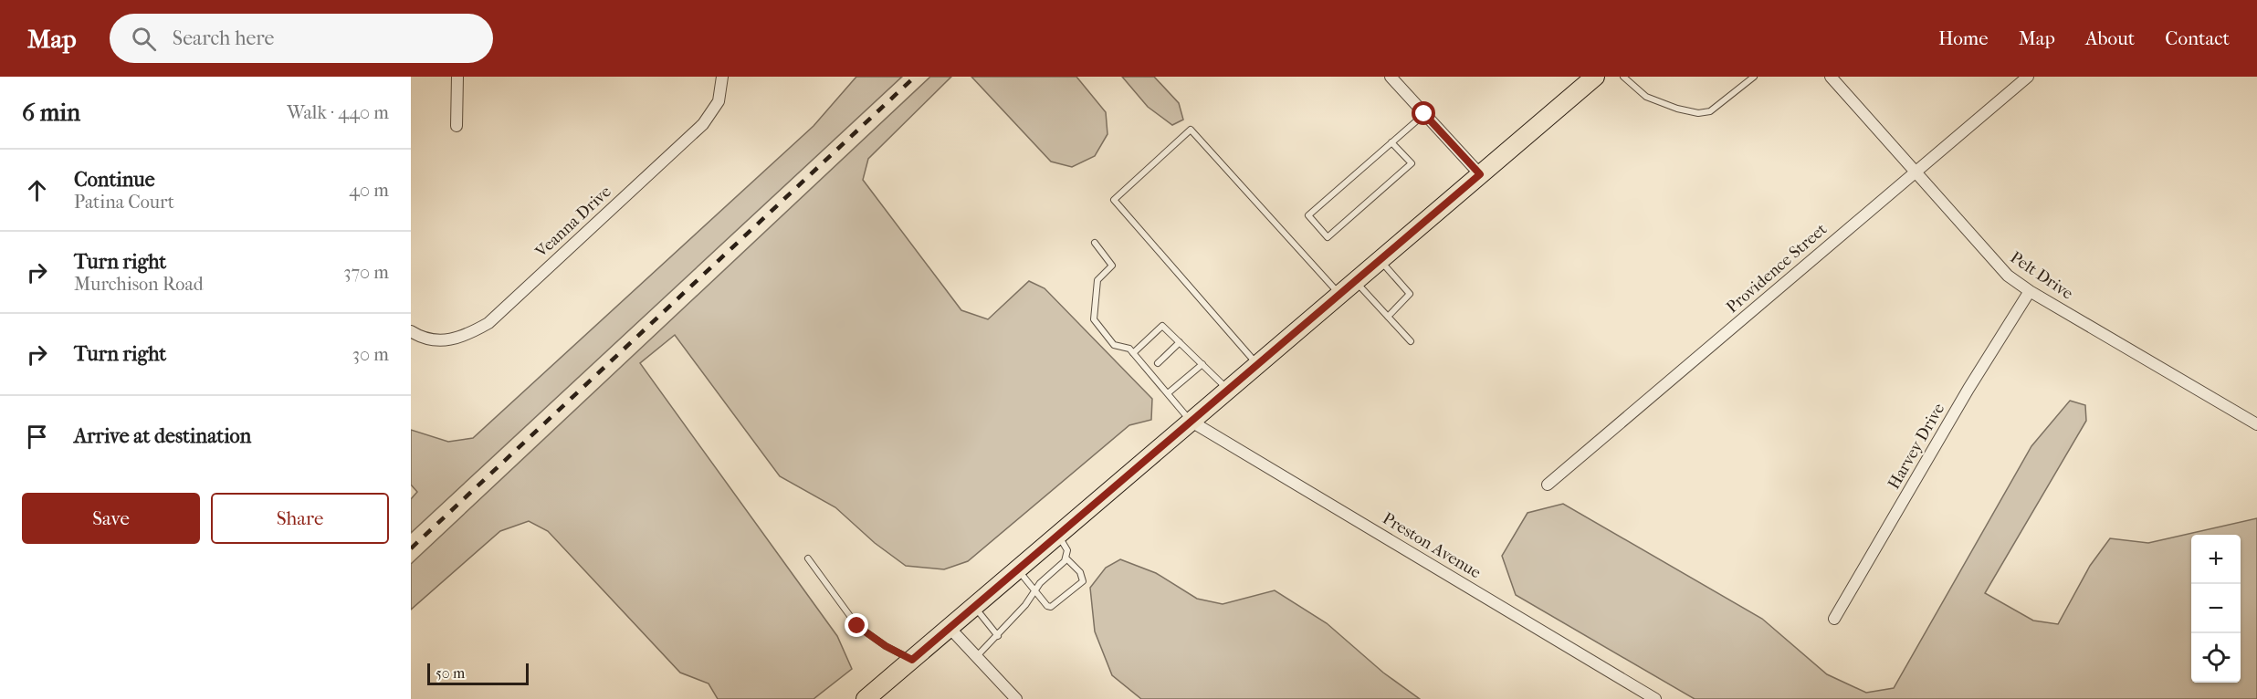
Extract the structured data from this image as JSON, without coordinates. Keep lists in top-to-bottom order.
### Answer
{
  "streets": {
    "street": [
      "Veanna Drive",
      "Providence Street",
      "Pelt Drive",
      "Harvey Drive",
      "Preston Avenue"
    ]
  },
  "crossings": [
    ["Providence Street", "Pelt Drive"],
    ["Pelt Drive", "Harvey Drive"]
  ],
  "scale_bar": "50 m",
  "page": {
    "header": "Map",
    "search": "Search here",
    "nav": [
      "Home",
      "Map",
      "About",
      "Contact"
    ],
    "heading": ["6 min", "Walk · 440 m"],
    "list": [
      ["Continue", "Patina Court", "40 m"],
      ["Turn right", "Murchison Road", "370 m"],
      ["Turn right", "30 m"],
      "Arrive at destination"
    ],
    "buttons": ["Save", "Share"],
    "map_buttons": ["+", "−"],
    "scale": "50 m"
  }
}
